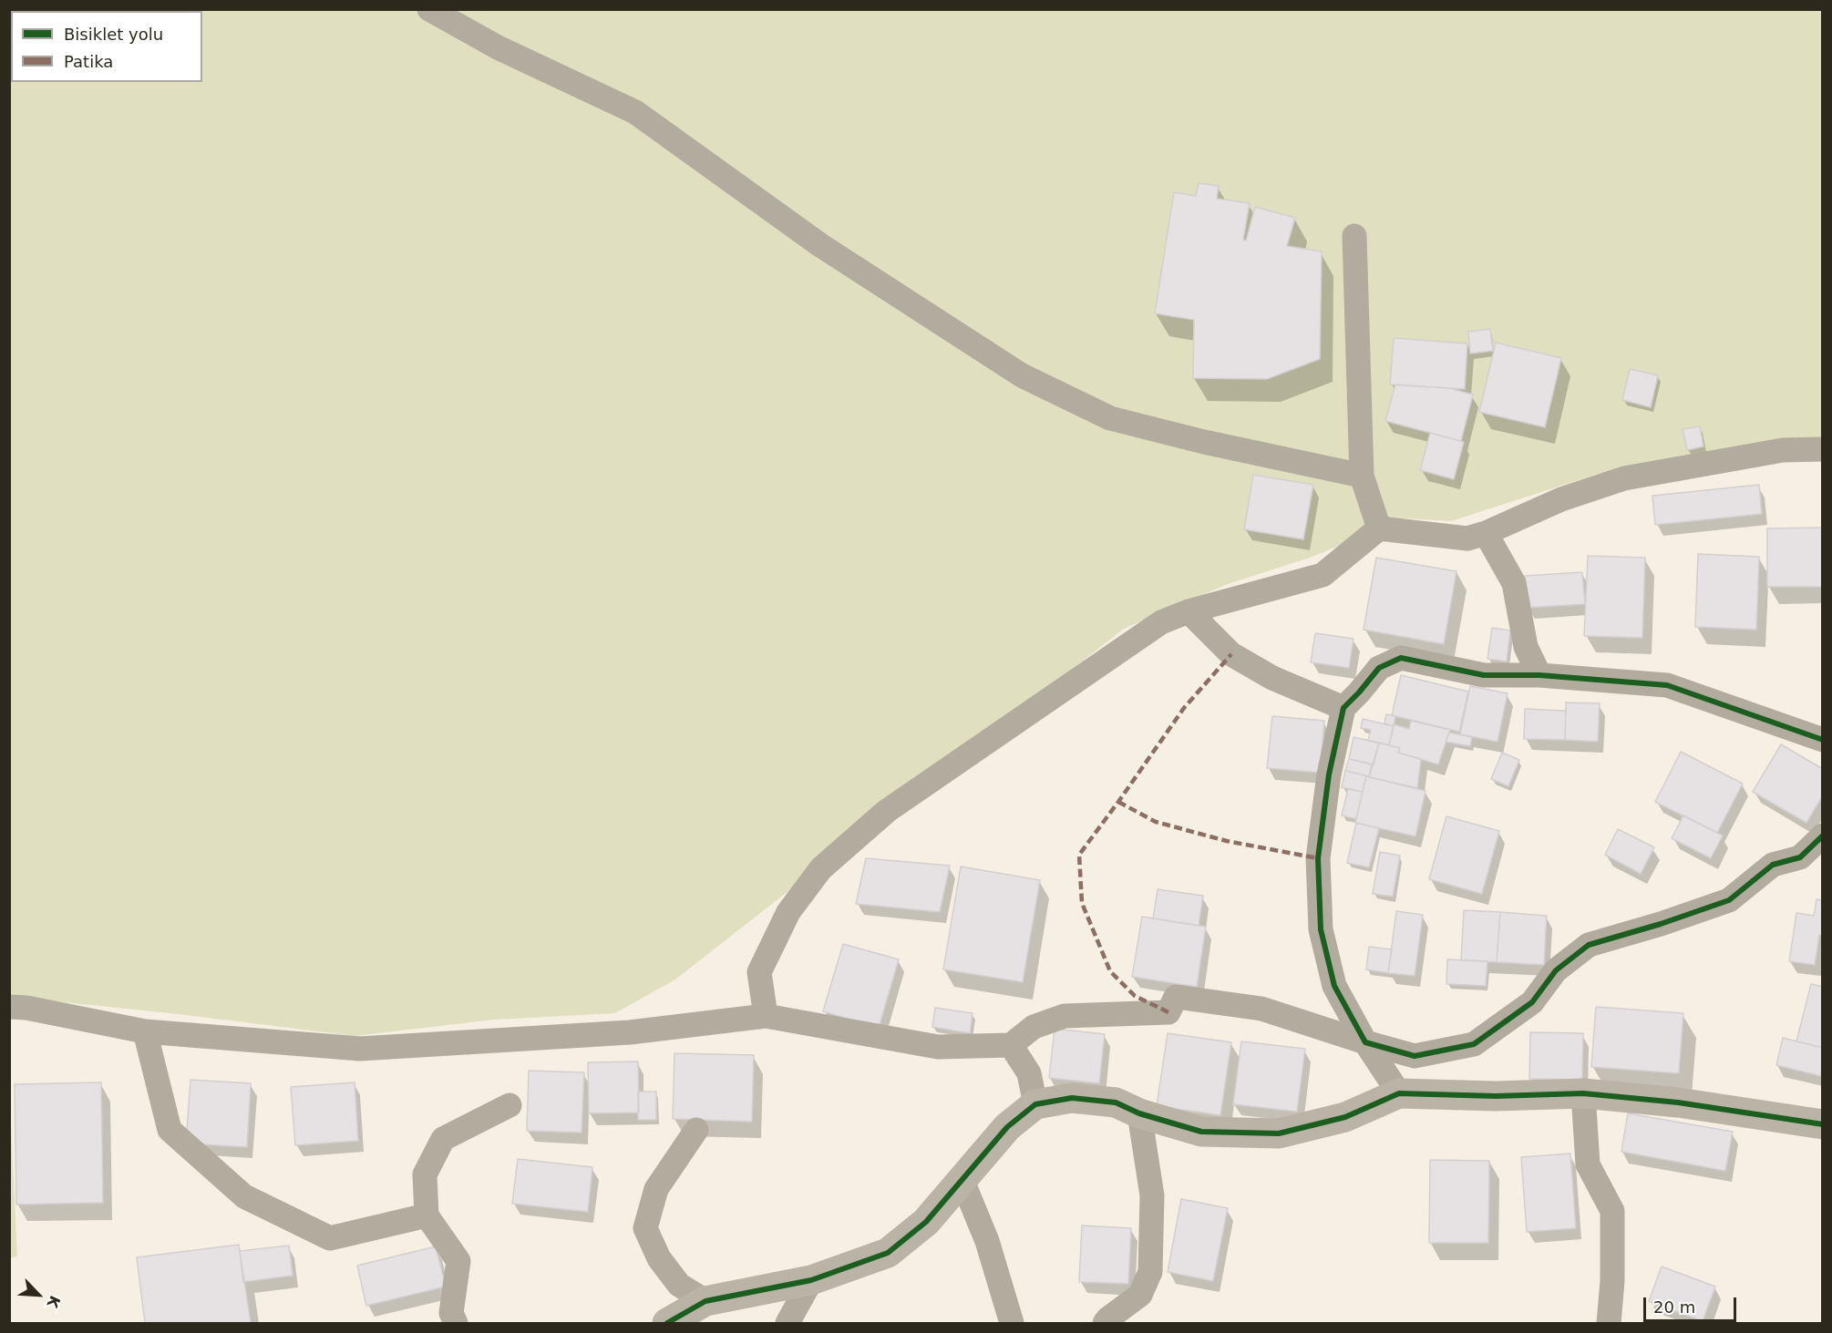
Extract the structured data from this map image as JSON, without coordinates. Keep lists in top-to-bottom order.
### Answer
{
  "legend": ["Bisiklet yolu", "Patika"],
  "scale_bar": "20 m",
  "north": "bottom right"
}
